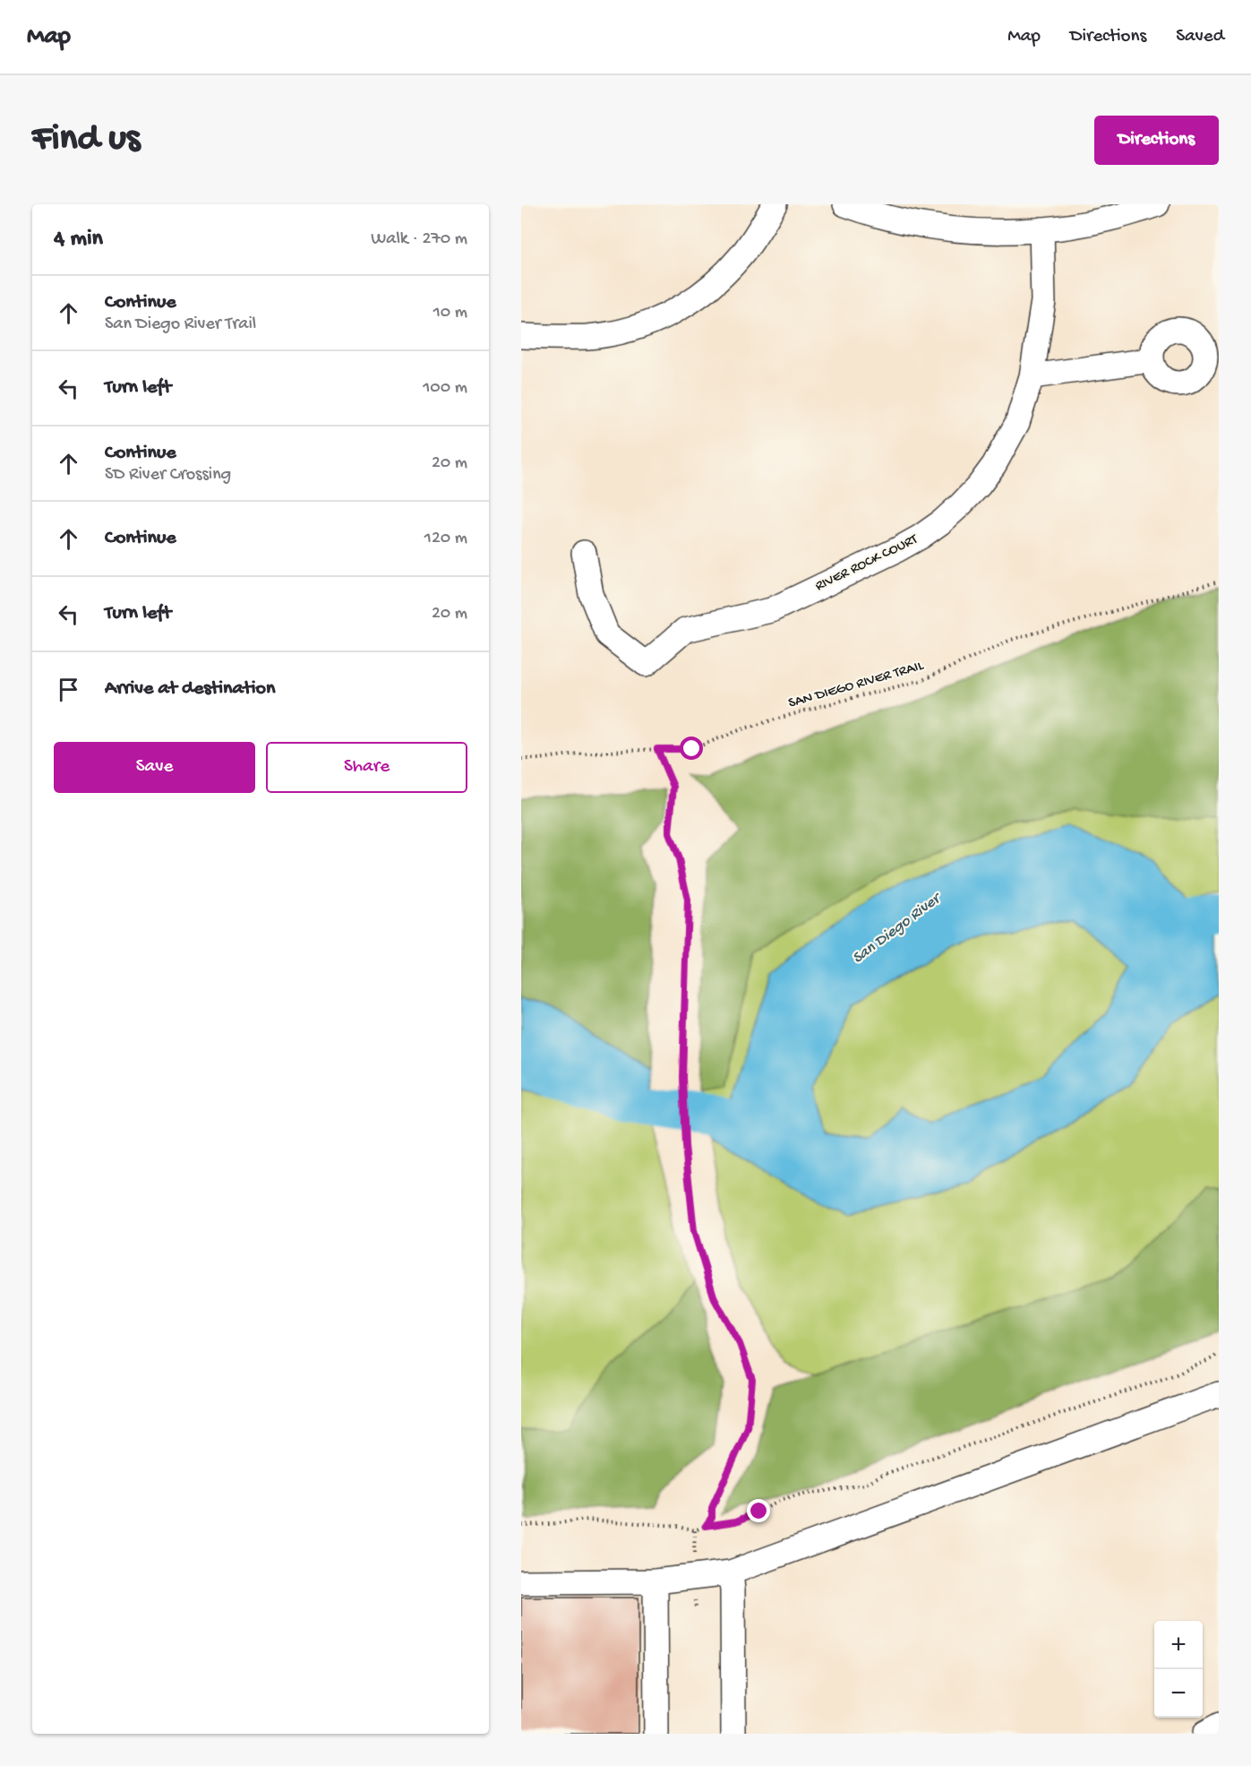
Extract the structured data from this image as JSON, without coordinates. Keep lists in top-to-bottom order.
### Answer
{
  "streets": {
    "street": ["RIVER ROCK COURT"],
    "path": ["SAN DIEGO RIVER TRAIL"]
  },
  "water": ["San Diego River"],
  "page": {
    "header": "Map",
    "nav": ["Map", "Directions", "Saved"],
    "buttons": [
      "Directions",
      ["Save", "Share"]
    ],
    "title": "Find us",
    "heading": ["4 min", "Walk · 270 m"],
    "list": [
      ["Continue", "San Diego River Trail", "10 m"],
      ["Turn left", "100 m"],
      ["Continue", "SD River Crossing", "20 m"],
      ["Continue", "120 m"],
      ["Turn left", "20 m"],
      "Arrive at destination"
    ],
    "map_buttons": ["+", "−"]
  }
}
